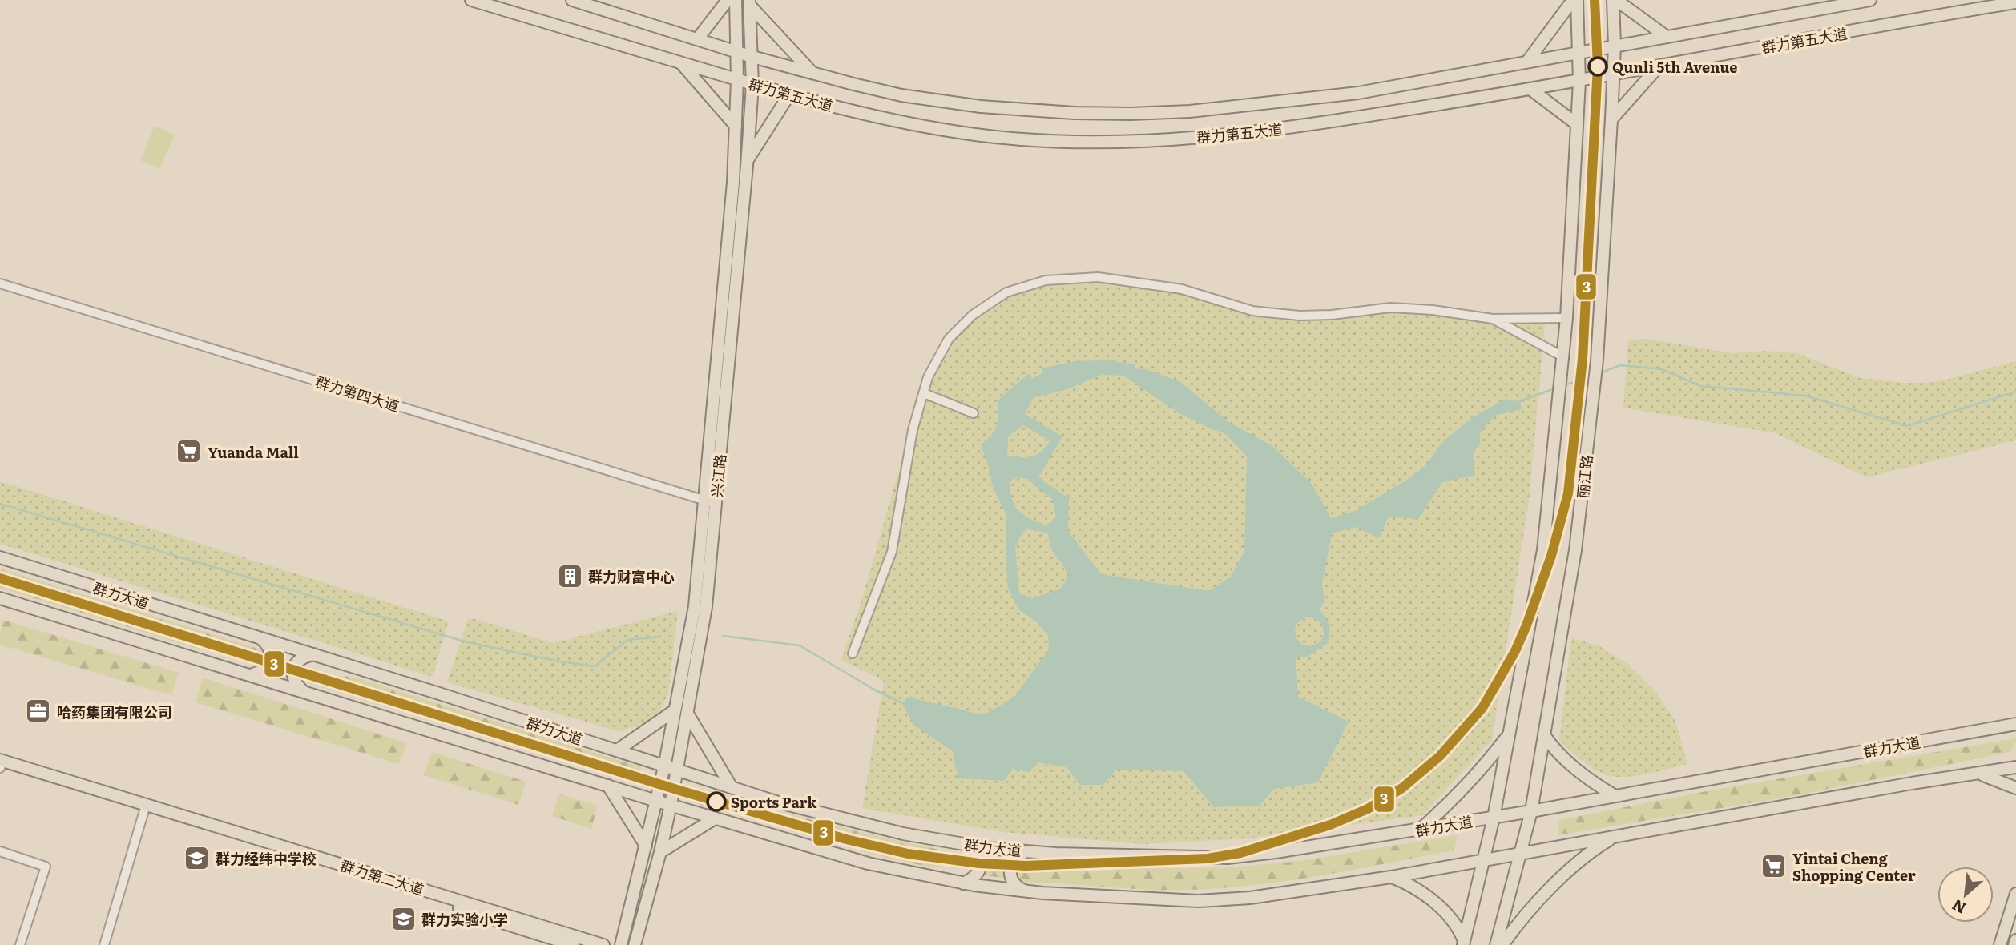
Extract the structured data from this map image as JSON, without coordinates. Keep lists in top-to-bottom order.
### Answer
{
  "streets": {
    "main road": [
      "群力第五大道",
      "兴江路",
      "丽江路",
      "群力大道",
      "群力第二大道"
    ],
    "street": ["群力第四大道"]
  },
  "crossings": [
    ["群力第五大道", "兴江路"],
    ["群力第五大道", "丽江路"],
    ["群力第四大道", "兴江路"],
    ["兴江路", "群力大道"],
    ["丽江路", "群力大道"]
  ],
  "places": {
    "other": ["Qunli 5th Avenue", "Sports Park"],
    "supermarket": ["Yuanda Mall", "Yintai Cheng Shopping Center"],
    "building": ["群力财富中心"],
    "office": ["哈药集团有限公司"],
    "school or university": ["群力经纬中学校", "群力实验小学"]
  },
  "lines": ["transit line 3"],
  "north": "bottom left"
}
